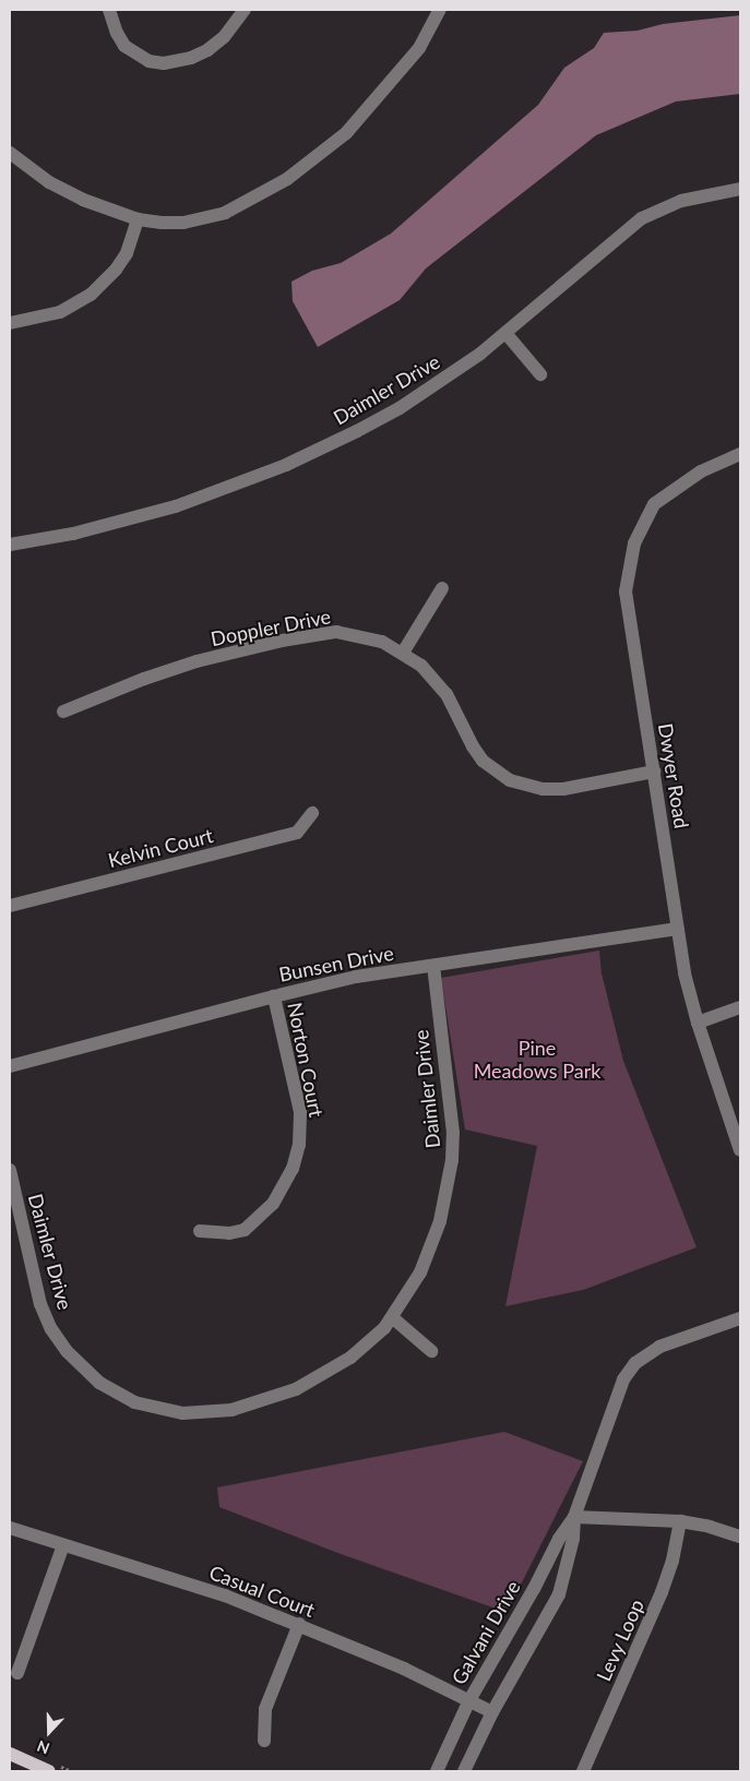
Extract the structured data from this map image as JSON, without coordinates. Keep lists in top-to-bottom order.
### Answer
{
  "streets": {
    "street": [
      "Daimler Drive",
      "Doppler Drive",
      "Dwyer Road",
      "Kelvin Court",
      "Bunsen Drive",
      "Norton Court",
      "Casual Court",
      "Galvani Drive",
      "Levy Loop"
    ]
  },
  "crossings": [
    ["Daimler Drive", "Bunsen Drive"],
    ["Doppler Drive", "Dwyer Road"],
    ["Dwyer Road", "Bunsen Drive"],
    ["Bunsen Drive", "Norton Court"],
    ["Casual Court", "Galvani Drive"]
  ],
  "parks": ["Pine Meadows Park"],
  "north": "bottom"
}
